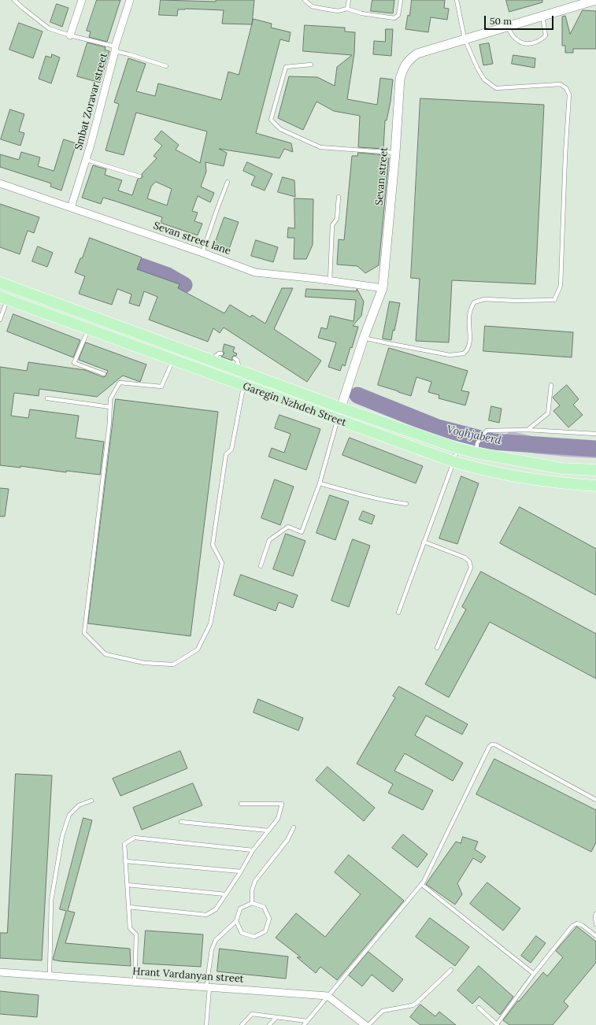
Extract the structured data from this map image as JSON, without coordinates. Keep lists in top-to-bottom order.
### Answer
{
  "streets": {
    "main road": ["Garegin Nzhdeh Street"],
    "street": [
      "Smbat Zoravar street",
      "Sevan street",
      "Sevan street lane",
      "Hrant Vardanyan street"
    ]
  },
  "crossings": [
    ["Smbat Zoravar street", "Sevan street lane"],
    ["Sevan street", "Sevan street lane"],
    ["Sevan street", "Garegin Nzhdeh Street"]
  ],
  "water": ["Voghjaberd"],
  "scale_bar": "50 m"
}
